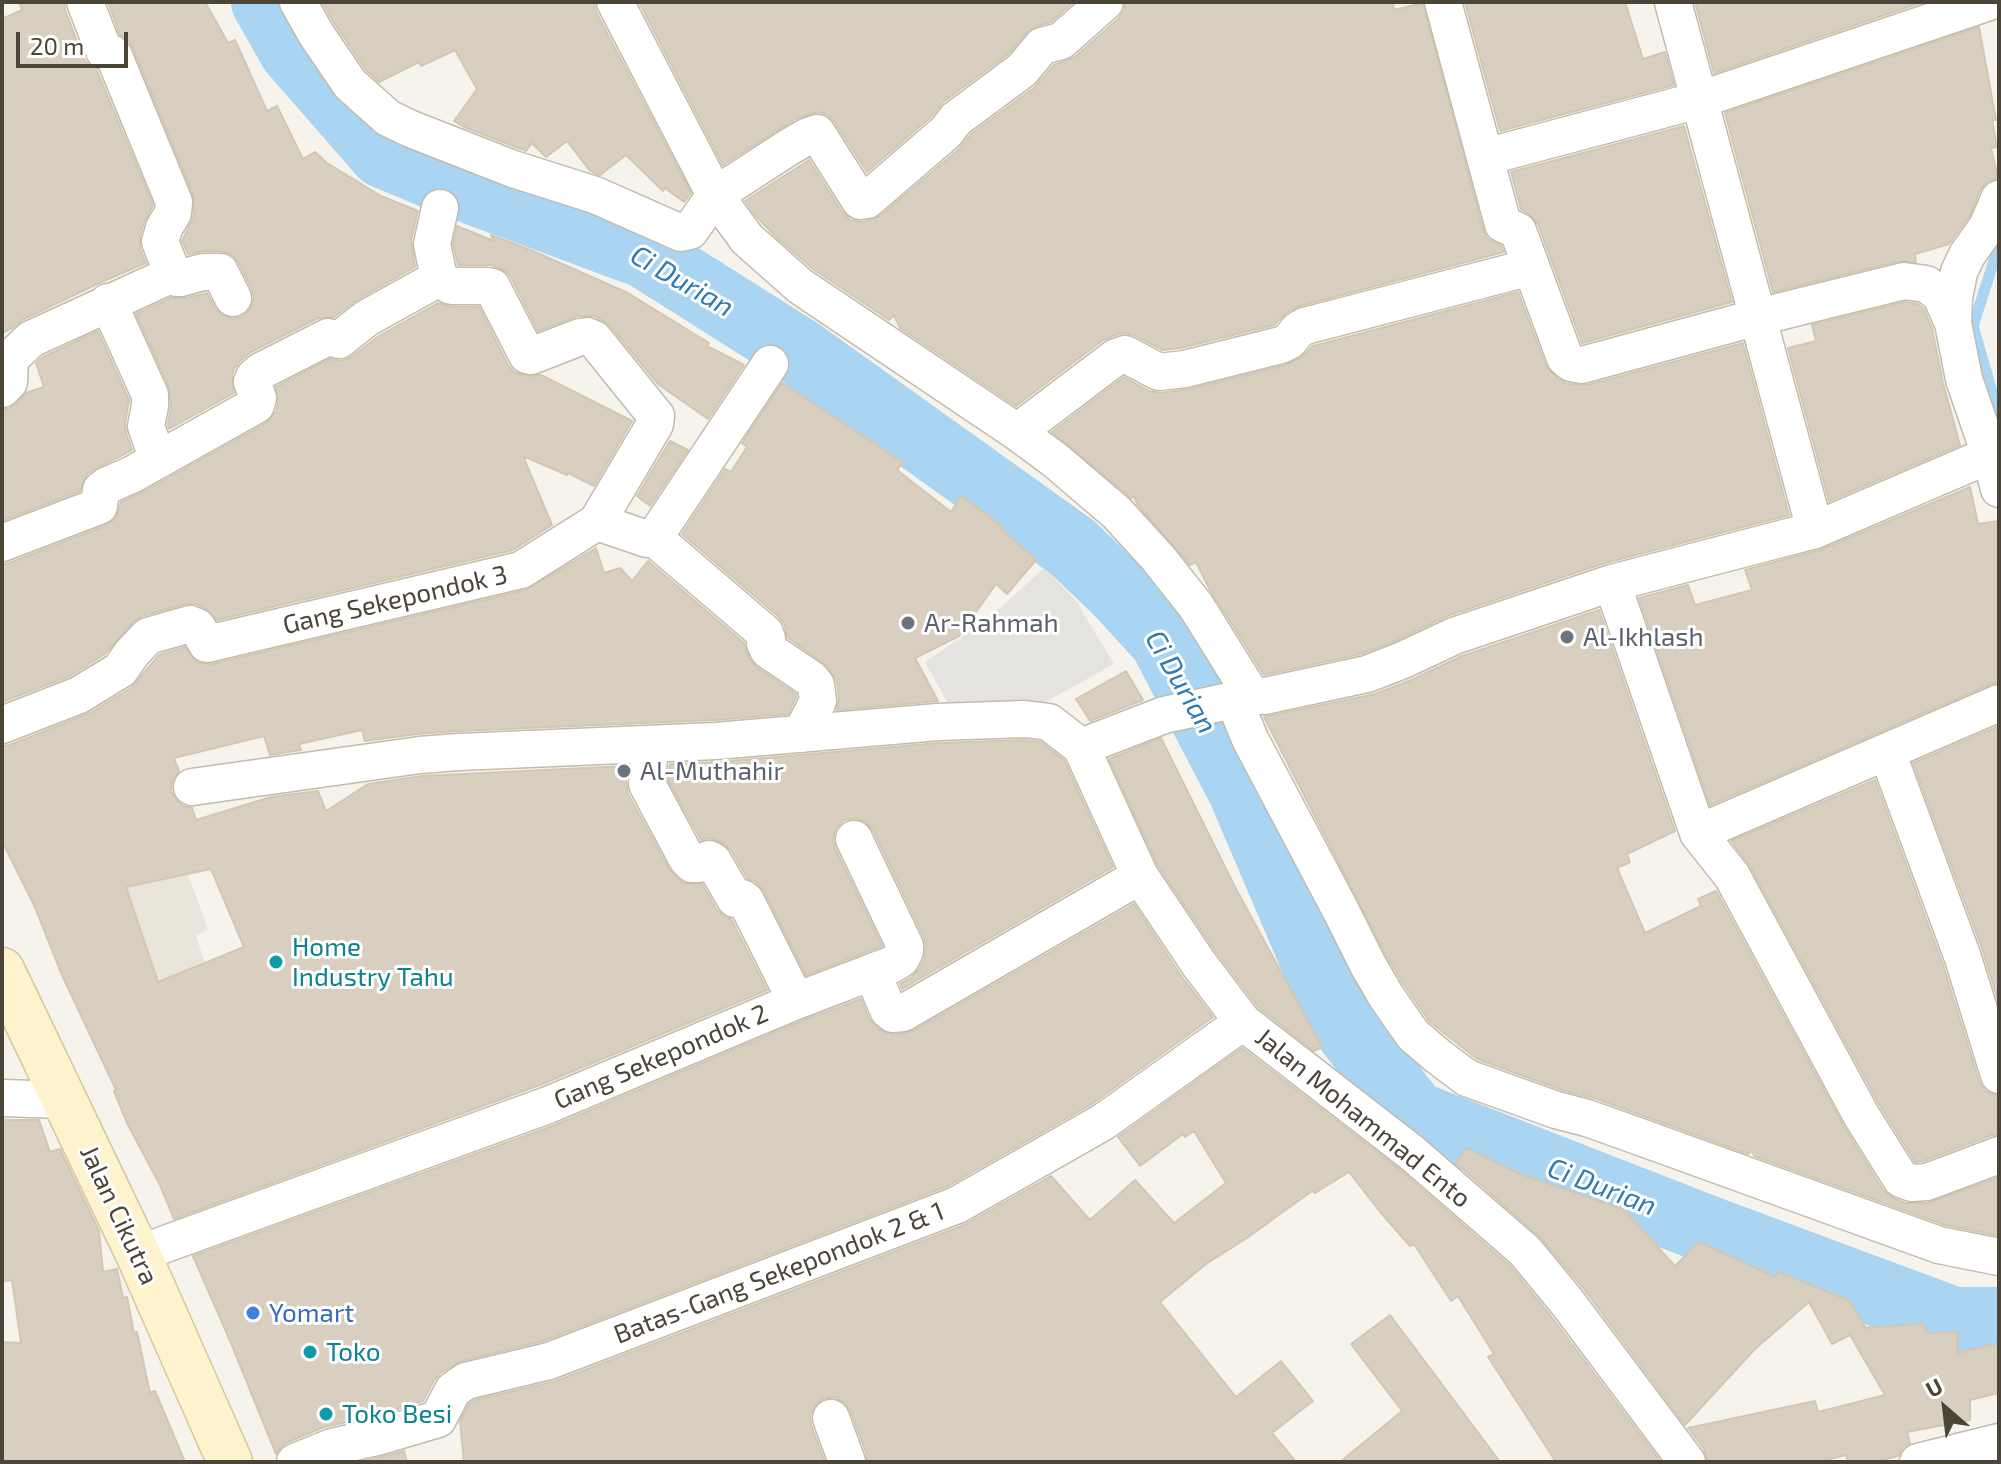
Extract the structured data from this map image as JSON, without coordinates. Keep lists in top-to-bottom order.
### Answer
{
  "streets": {
    "main road": ["Jalan Cikutra"],
    "street": [
      "Gang Sekepondok 3",
      "Gang Sekepondok 2",
      "Jalan Mohammad Ento",
      "Batas-Gang Sekepondok 2 & 1"
    ]
  },
  "crossings": [
    ["Gang Sekepondok 2", "Jalan Cikutra"],
    ["Jalan Mohammad Ento", "Batas-Gang Sekepondok 2 & 1"]
  ],
  "water": ["Ci Durian"],
  "places": [
    "Ar-Rahmah",
    "Al-Ikhlash",
    "Al-Muthahir",
    "Home Industry Tahu",
    "Yomart",
    "Toko",
    "Toko Besi"
  ],
  "scale_bar": "20 m",
  "north": "top left"
}
